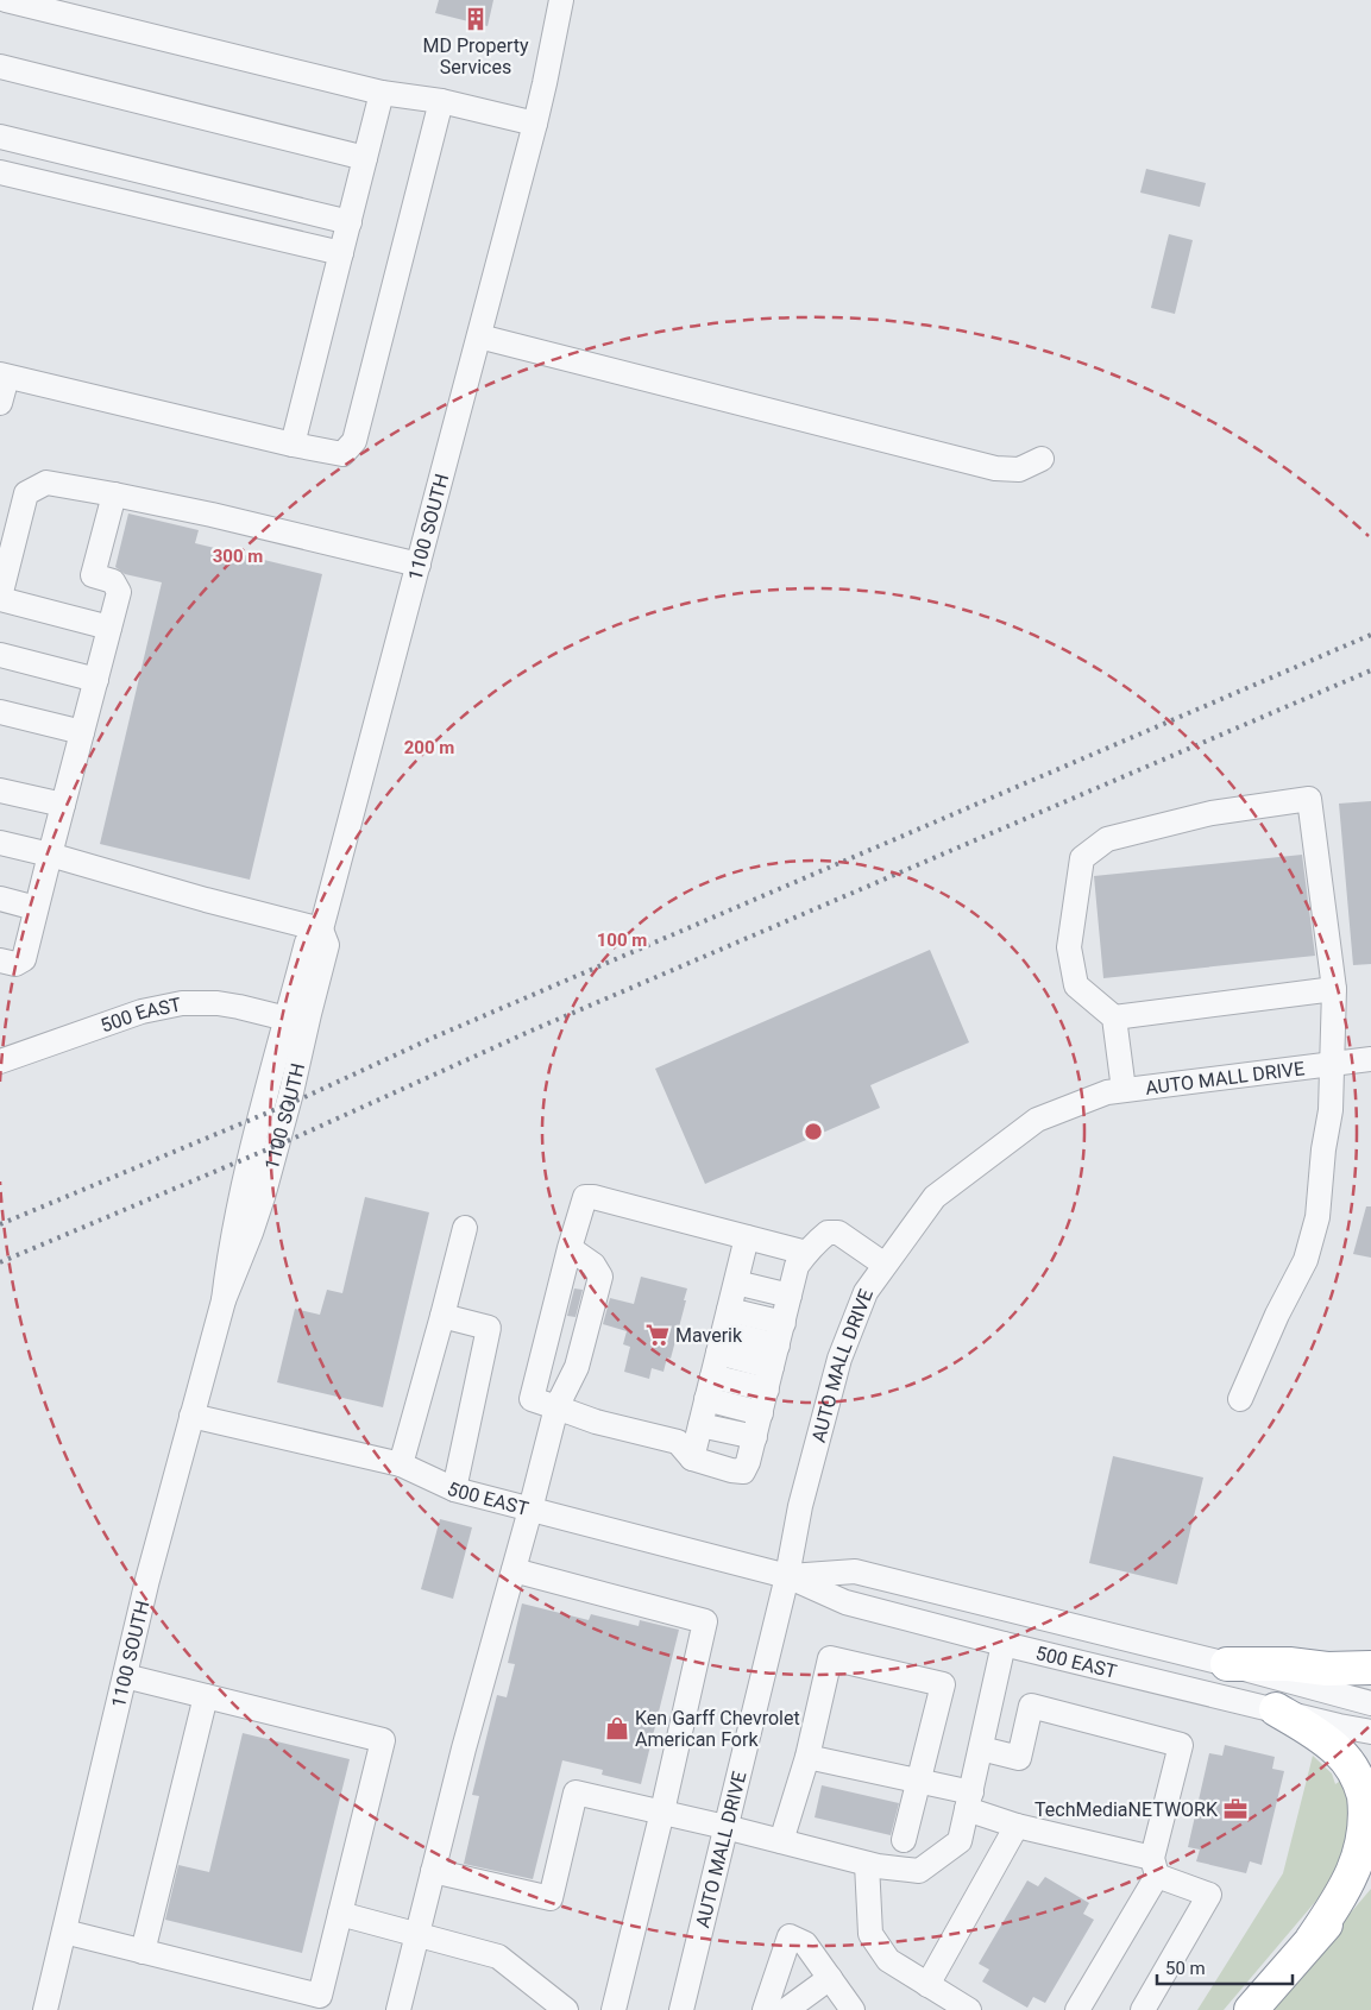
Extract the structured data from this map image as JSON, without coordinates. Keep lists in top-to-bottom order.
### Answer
{
  "streets": {
    "street": ["1100 SOUTH", "500 EAST", "AUTO MALL DRIVE"]
  },
  "crossings": [
    ["1100 SOUTH", "500 EAST"],
    ["500 EAST", "AUTO MALL DRIVE"]
  ],
  "places": {
    "building": ["MD Property Services"],
    "supermarket": ["Maverik"],
    "shop": ["Ken Garff Chevrolet American Fork"],
    "office": ["TechMediaNETWORK"]
  },
  "scale_bar": "50 m",
  "rings": ["300 m", "200 m", "100 m"]
}
